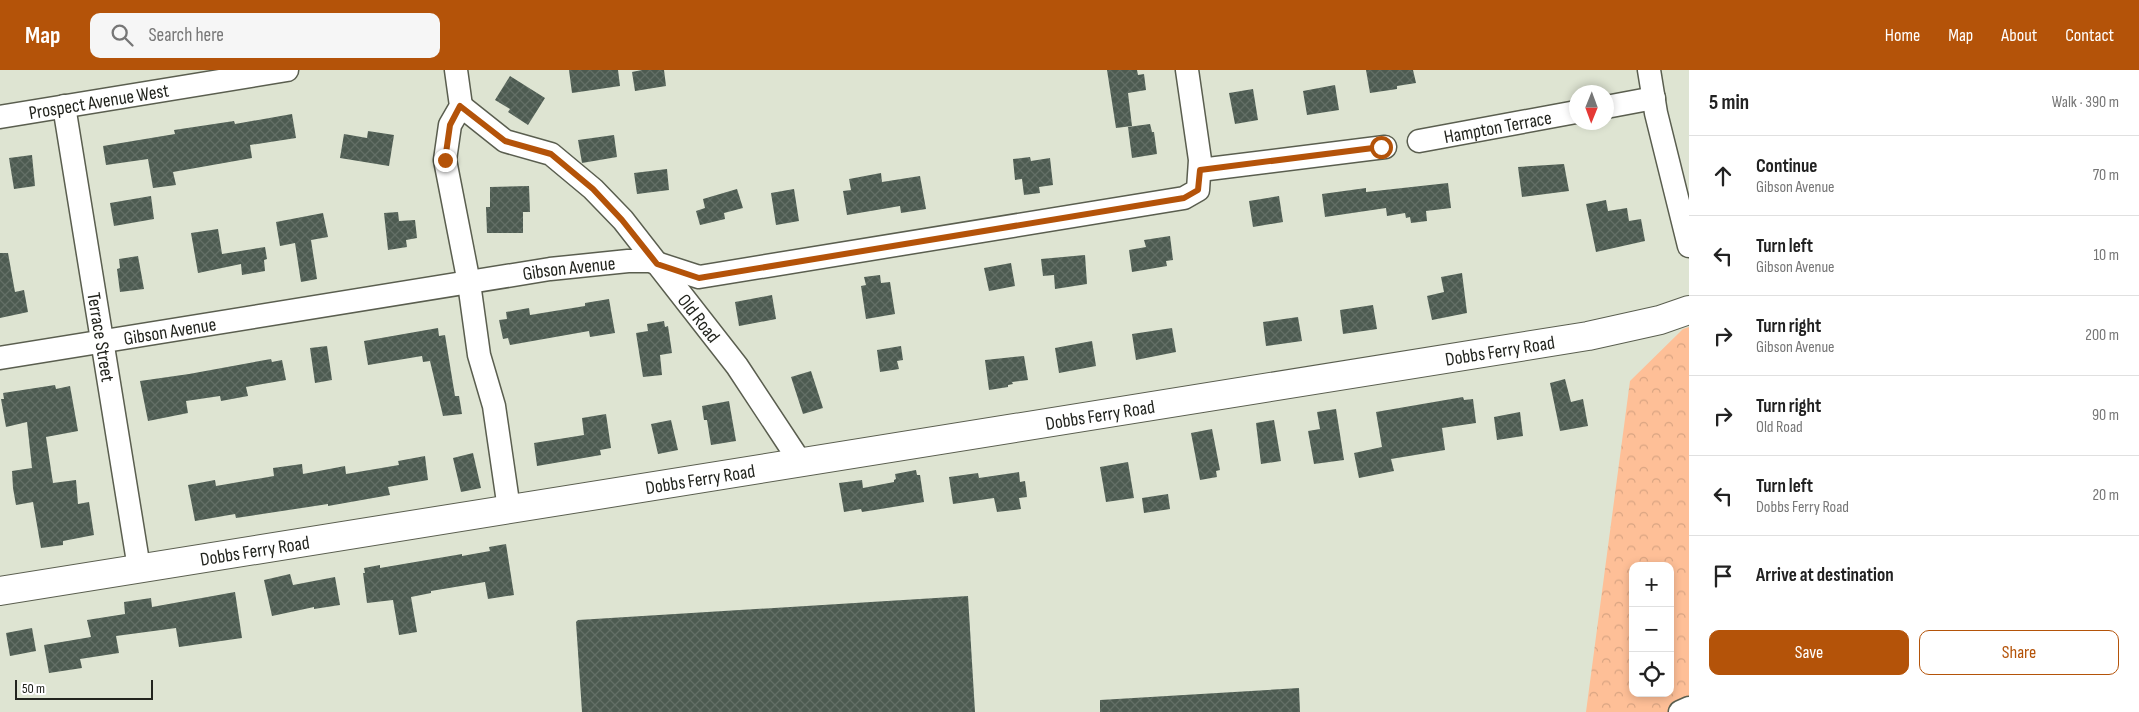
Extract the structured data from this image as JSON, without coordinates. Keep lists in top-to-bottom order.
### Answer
{
  "streets": {
    "main road": ["Dobbs Ferry Road"],
    "street": [
      "Prospect Avenue West",
      "Hampton Terrace",
      "Gibson Avenue",
      "Old Road",
      "Terrace Street"
    ]
  },
  "crossings": [
    ["Prospect Avenue West", "Terrace Street"],
    ["Gibson Avenue", "Old Road"],
    ["Gibson Avenue", "Terrace Street"],
    ["Old Road", "Dobbs Ferry Road"],
    ["Terrace Street", "Dobbs Ferry Road"]
  ],
  "scale_bar": "50 m",
  "north": "bottom",
  "page": {
    "header": "Map",
    "search": "Search here",
    "nav": [
      "Home",
      "Map",
      "About",
      "Contact"
    ],
    "heading": ["5 min", "Walk · 390 m"],
    "list": [
      ["Continue", "Gibson Avenue", "70 m"],
      ["Turn left", "Gibson Avenue", "10 m"],
      ["Turn right", "Gibson Avenue", "200 m"],
      ["Turn right", "Old Road", "90 m"],
      ["Turn left", "Dobbs Ferry Road", "20 m"],
      "Arrive at destination"
    ],
    "map_buttons": ["+", "−"],
    "buttons": ["Save", "Share"],
    "scale": "50 m"
  }
}
